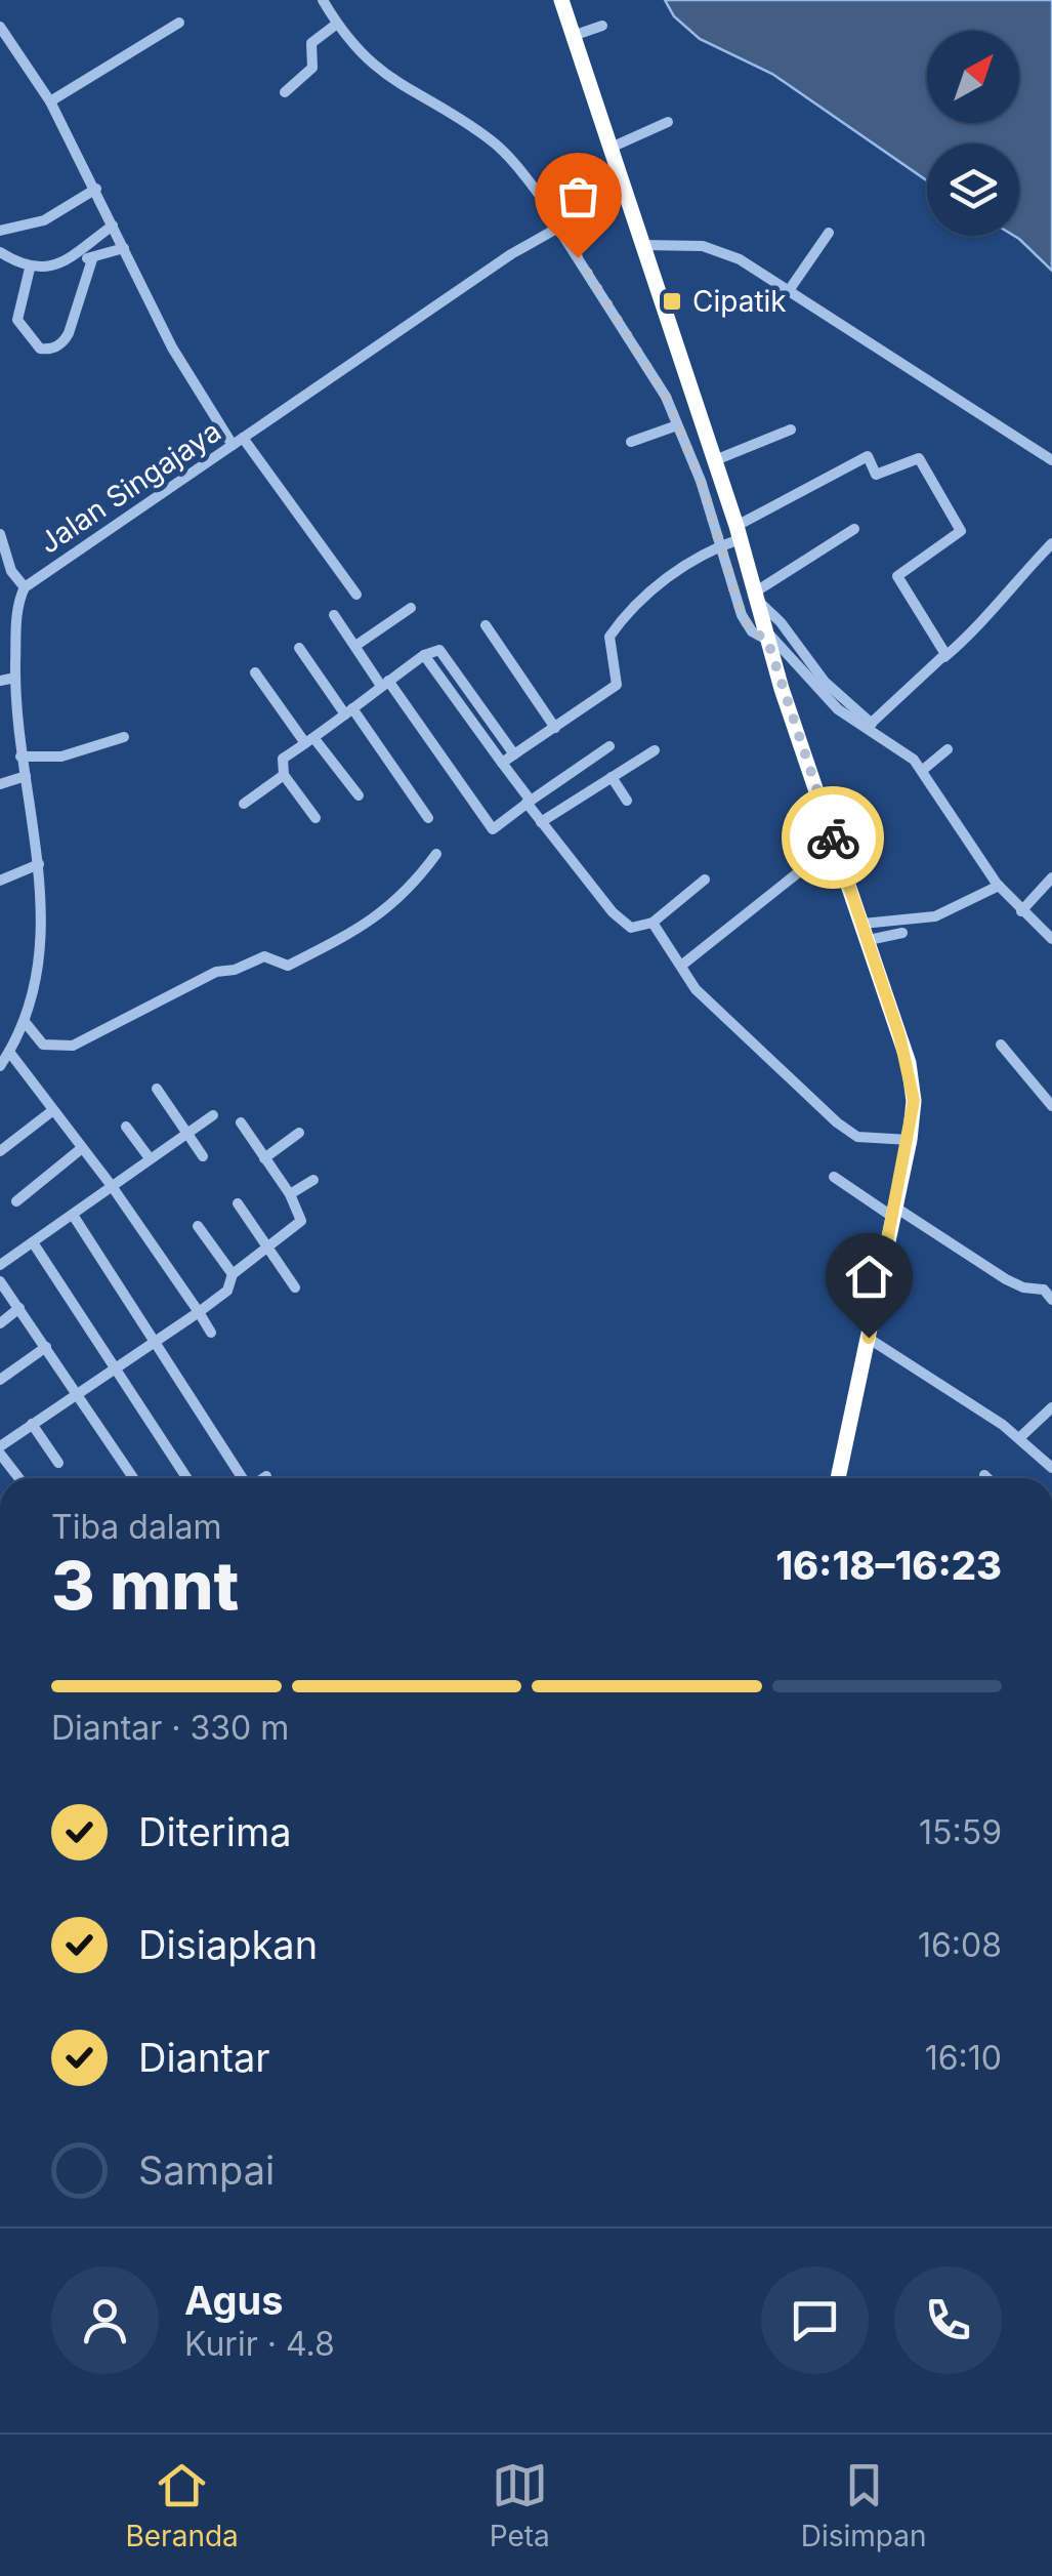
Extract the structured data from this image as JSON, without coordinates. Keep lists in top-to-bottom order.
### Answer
{
  "streets": {
    "street": ["Jalan Singajaya"]
  },
  "places": {
    "transit": ["Cipatik"]
  },
  "north": "top right",
  "page": {
    "heading": ["3 mnt", "Tiba dalam", "16:18–16:23"],
    "panel": ["Agus", "Kurir · 4.8"],
    "bar": "Diantar · 330 m",
    "list": [
      ["Diterima", "15:59"],
      ["Disiapkan", "16:08"],
      ["Diantar", "16:10"],
      "Sampai"
    ],
    "tabs": ["Beranda", "Peta", "Disimpan"]
  }
}
